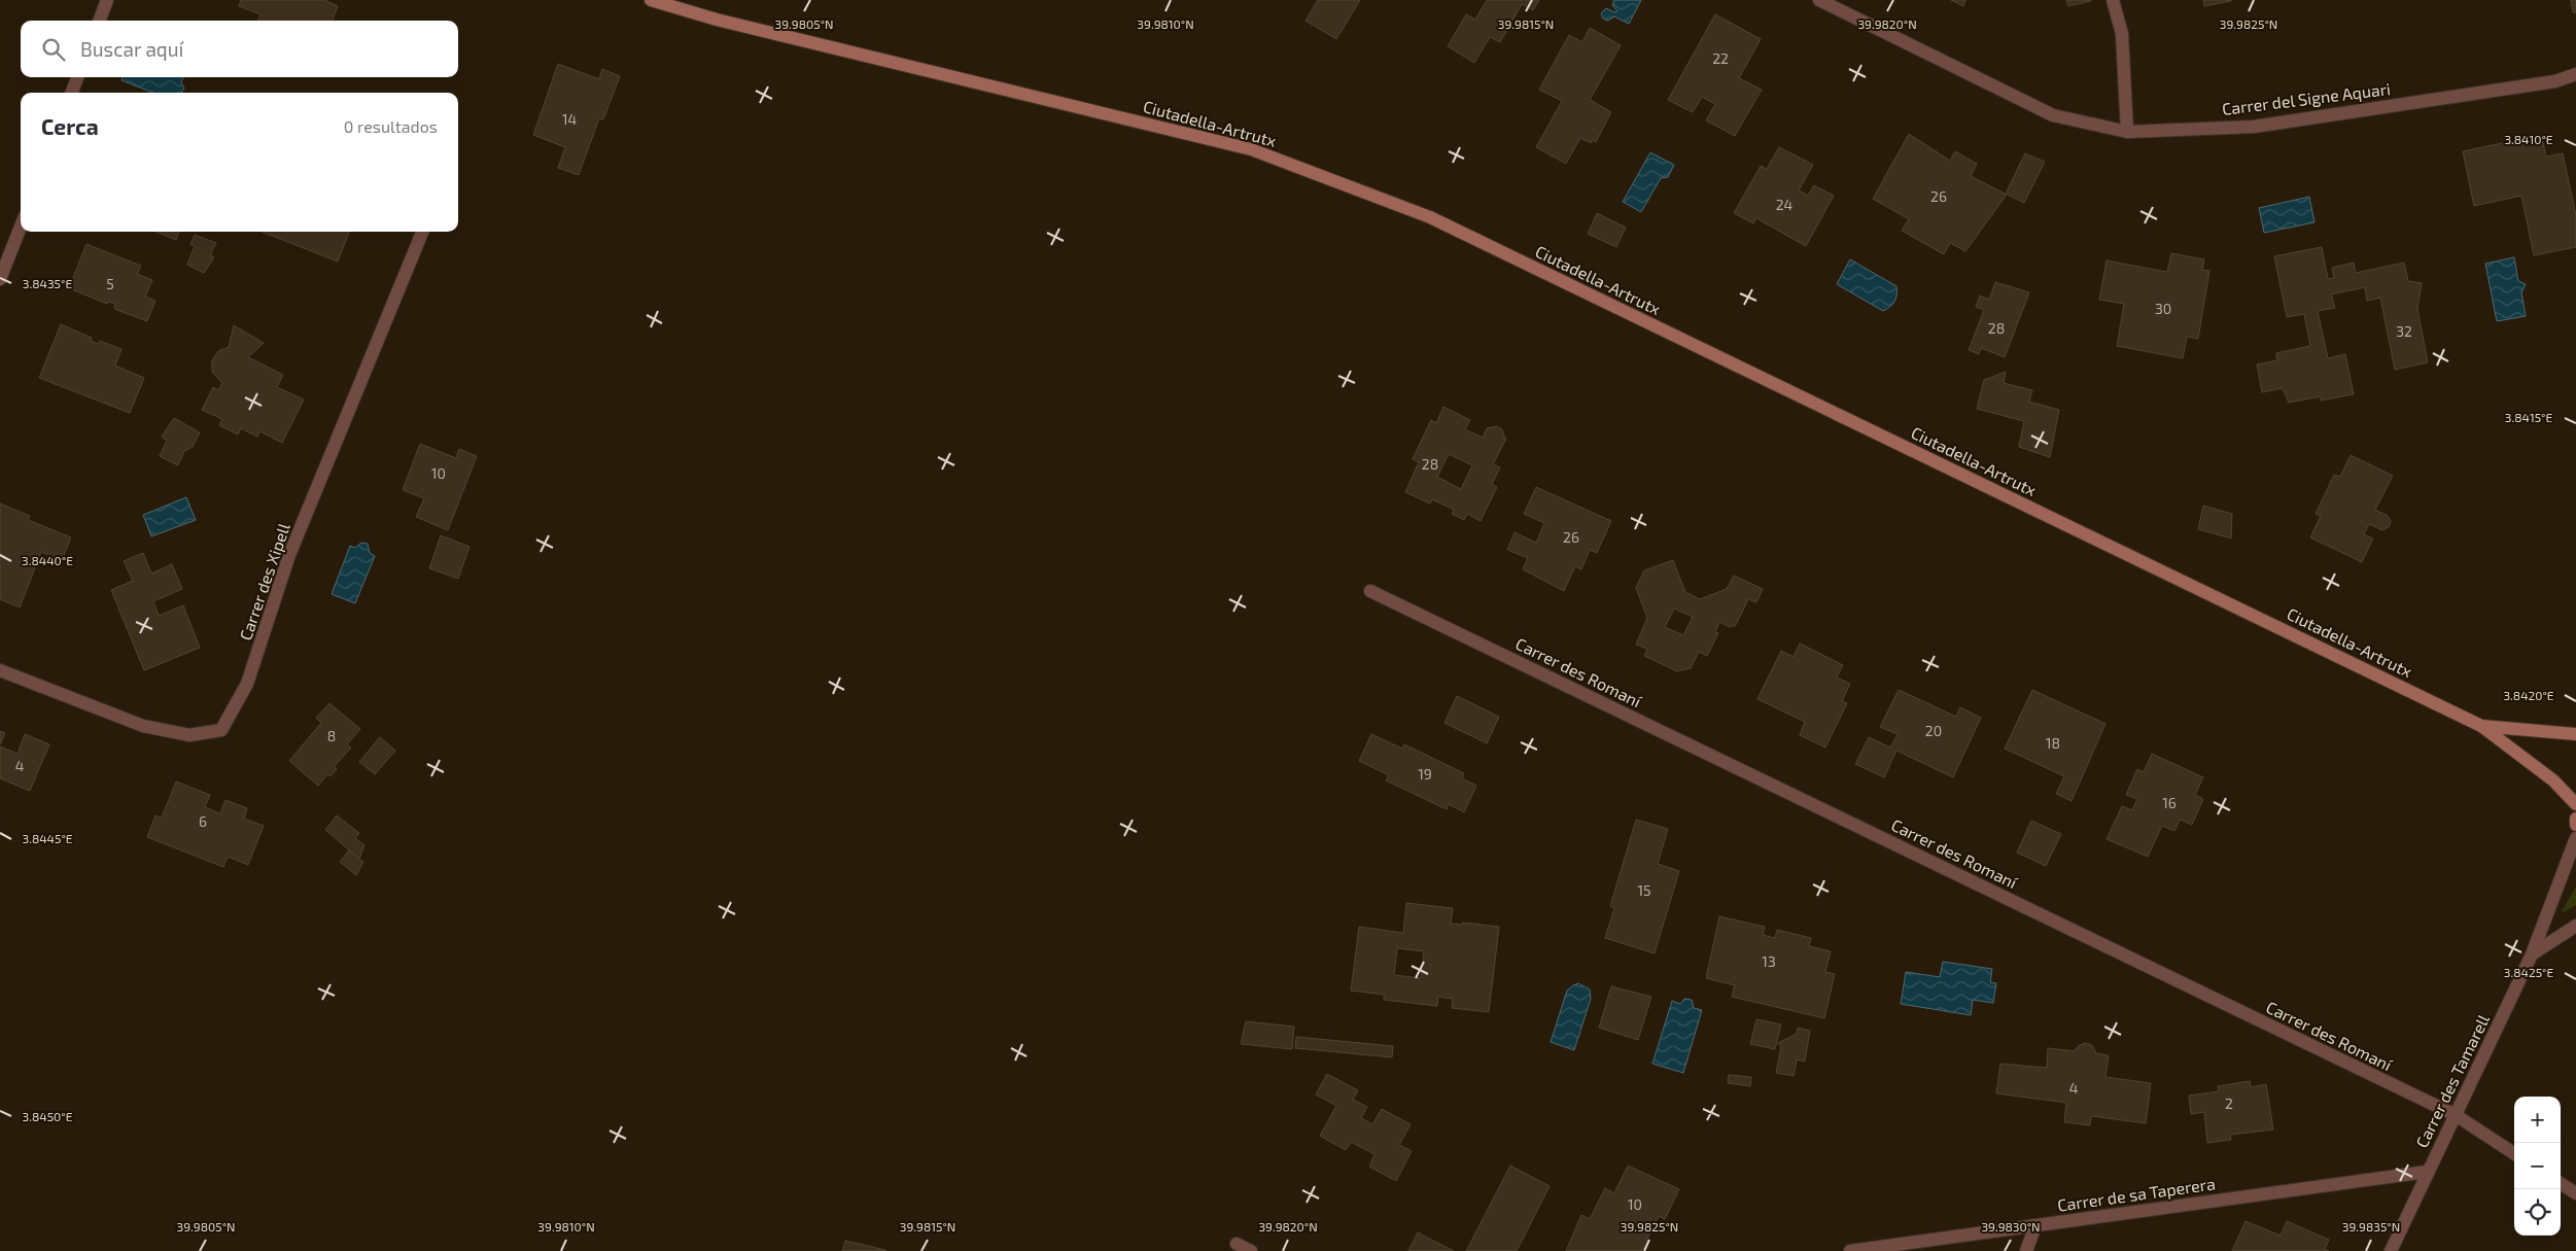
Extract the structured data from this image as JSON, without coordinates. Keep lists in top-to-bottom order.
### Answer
{
  "streets": {
    "main road": ["Ciutadella-Artrutx"],
    "street": [
      "Carrer del Signe Aquari",
      "Carrer des Xipell",
      "Carrer des Romaní",
      "Carrer des Tamarell",
      "Carrer de sa Taperera"
    ]
  },
  "crossings": [
    ["Carrer des Romaní", "Carrer des Tamarell"],
    ["Carrer des Tamarell", "Carrer de sa Taperera"]
  ],
  "house_numbers": [
    "22",
    "14",
    "26",
    "24",
    "5",
    "30",
    "28",
    "32",
    "28",
    "10",
    "26",
    "20",
    "8",
    "18",
    "4",
    "19",
    "16",
    "6",
    "15",
    "13",
    "4",
    "2",
    "10"
  ],
  "page": {
    "search": "Buscar aquí",
    "heading": ["Cerca", "0 resultados"],
    "map_buttons": ["+", "−"]
  },
  "coordinates": [
    "39.9805°N",
    "39.9810°N",
    "39.9815°N",
    "39.9820°N",
    "39.9825°N",
    "3.8410°E",
    "3.8435°E",
    "3.8415°E",
    "3.8440°E",
    "3.8420°E",
    "3.8445°E",
    "3.8425°E",
    "3.8450°E",
    "39.9830°N",
    "39.9835°N"
  ]
}
